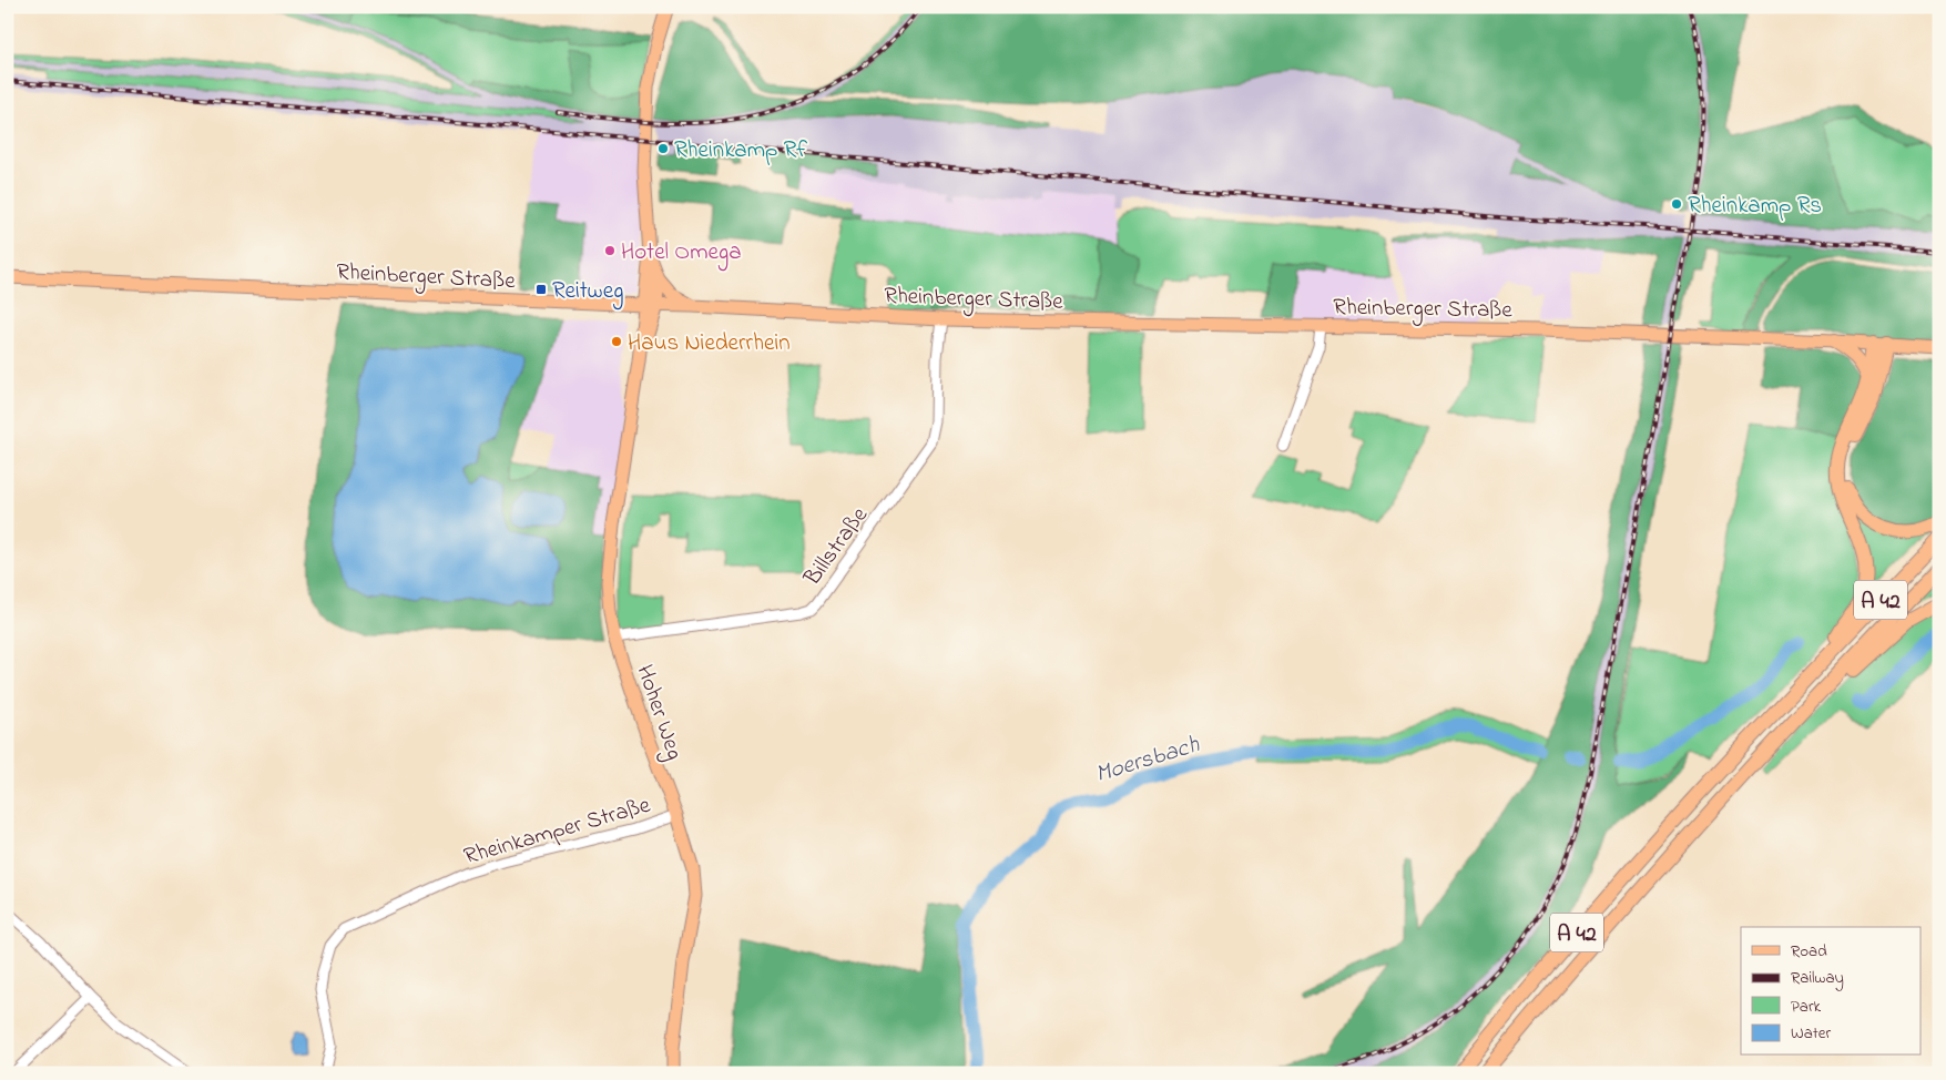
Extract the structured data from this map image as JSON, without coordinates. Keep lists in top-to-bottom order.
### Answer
{
  "streets": {
    "highway": ["A 42"],
    "main road": ["Rheinberger Straße", "Hoher Weg"],
    "street": ["Billstraße", "Rheinkamper Straße"]
  },
  "crossings": [
    ["Rheinberger Straße", "Billstraße"],
    ["Rheinberger Straße", "Hoher Weg"],
    ["Billstraße", "Hoher Weg"],
    ["Hoher Weg", "Rheinkamper Straße"]
  ],
  "water": ["Moersbach"],
  "places": {
    "other": [
      "Rheinkamp Rf",
      "Rheinkamp Rs",
      "Hotel Omega",
      "Haus Niederrhein"
    ],
    "transit": ["Reitweg"]
  },
  "legend": [
    "Road",
    "Railway",
    "Park",
    "Water"
  ]
}
